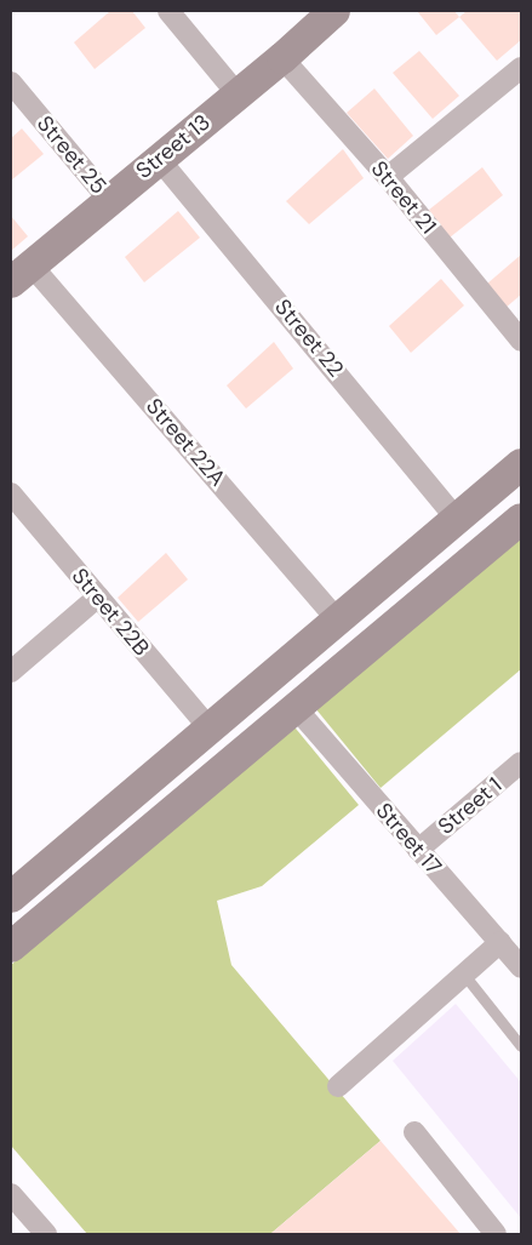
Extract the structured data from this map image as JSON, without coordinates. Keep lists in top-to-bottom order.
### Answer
{
  "streets": {
    "street": [
      "Street 13",
      "Street 25",
      "Street 21",
      "Street 22",
      "Street 22A",
      "Street 22B",
      "Street 1",
      "Street 17"
    ]
  },
  "crossings": [
    ["Street 13", "Street 25"],
    ["Street 13", "Street 21"],
    ["Street 13", "Street 22"],
    ["Street 13", "Street 22A"],
    ["Street 1", "Street 17"]
  ]
}
